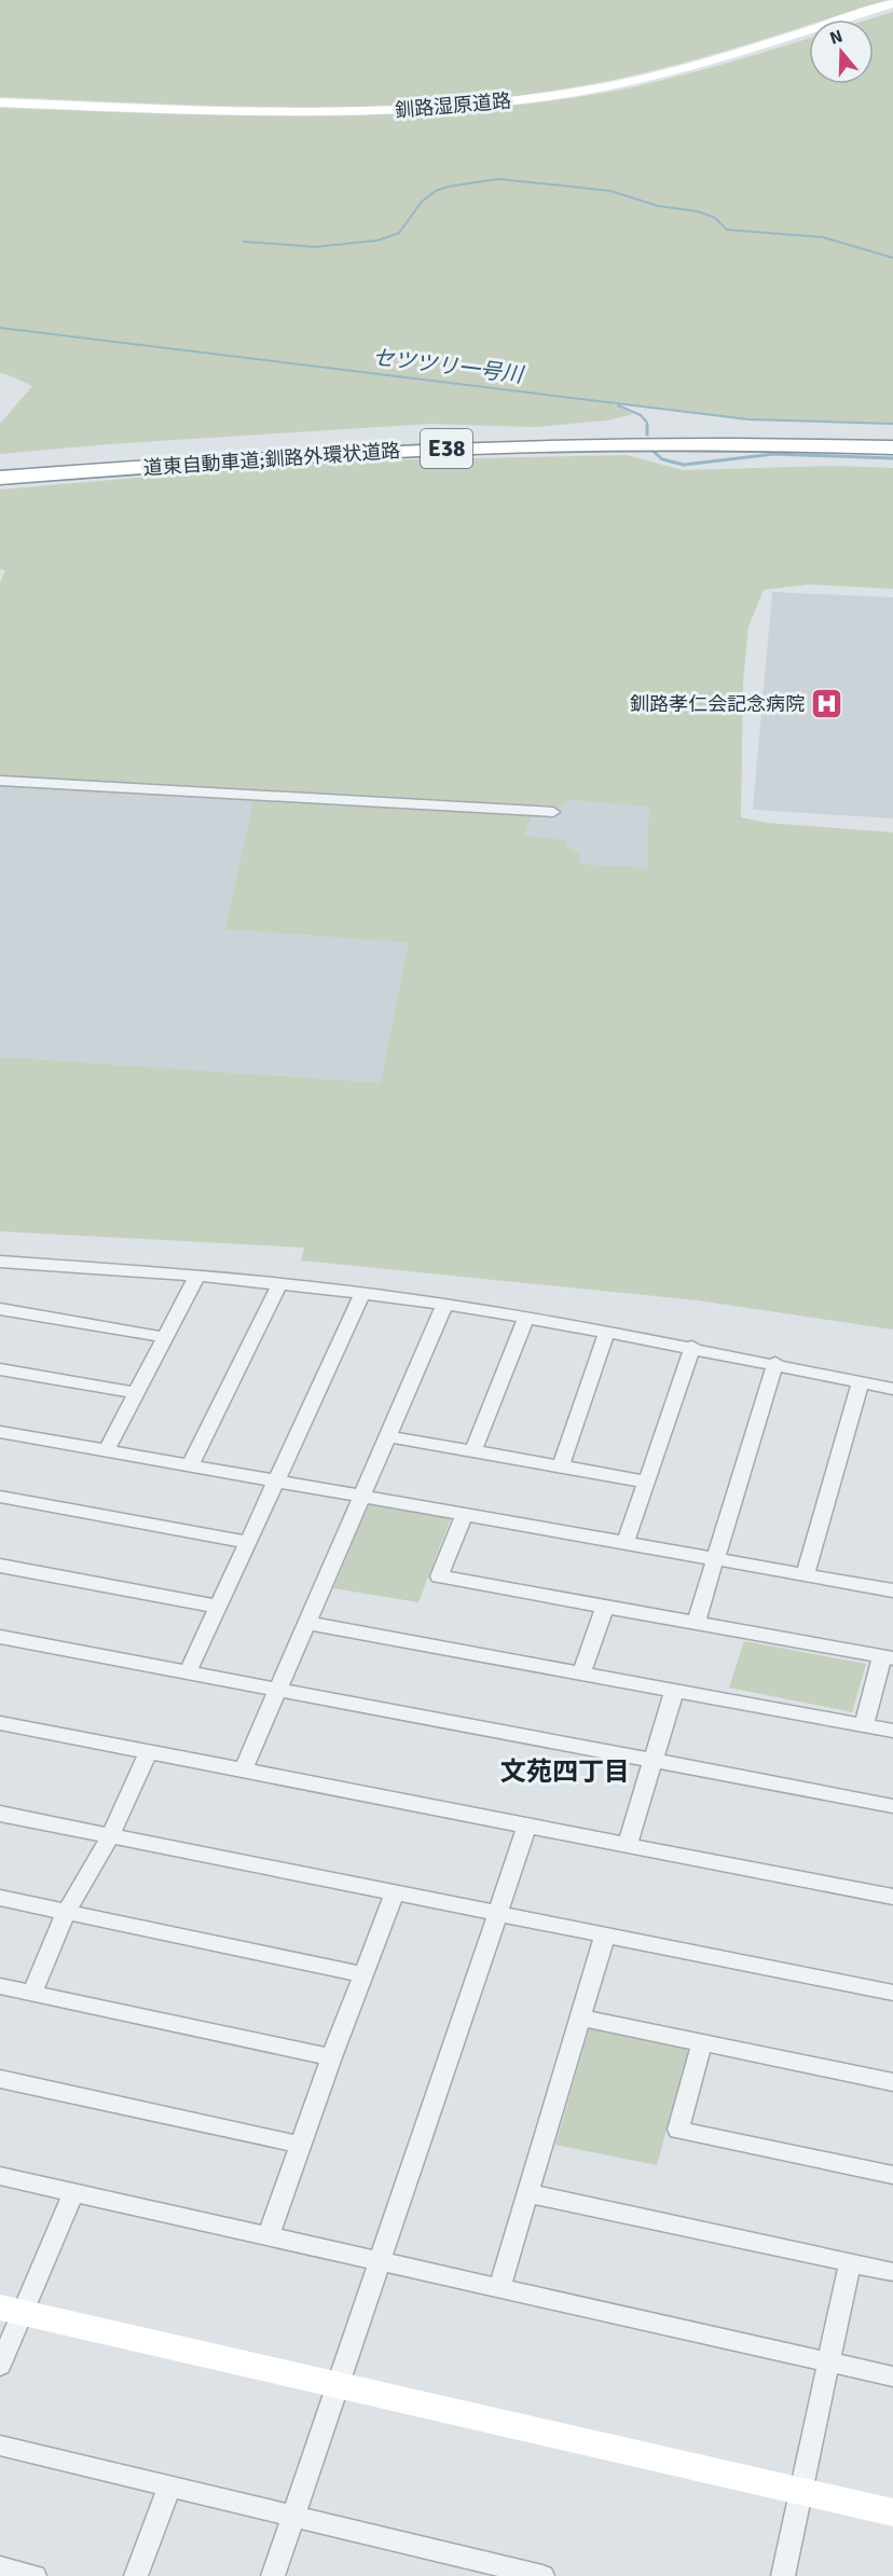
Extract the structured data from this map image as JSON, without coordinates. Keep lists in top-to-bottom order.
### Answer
{
  "streets": {
    "highway": ["E38", "道東自動車道;釧路外環状道路"],
    "street": ["釧路湿原道路"]
  },
  "districts": ["文苑四丁目"],
  "water": ["セツツリ一号川"],
  "places": {
    "hospital": ["釧路孝仁会記念病院"]
  },
  "north": "top"
}
